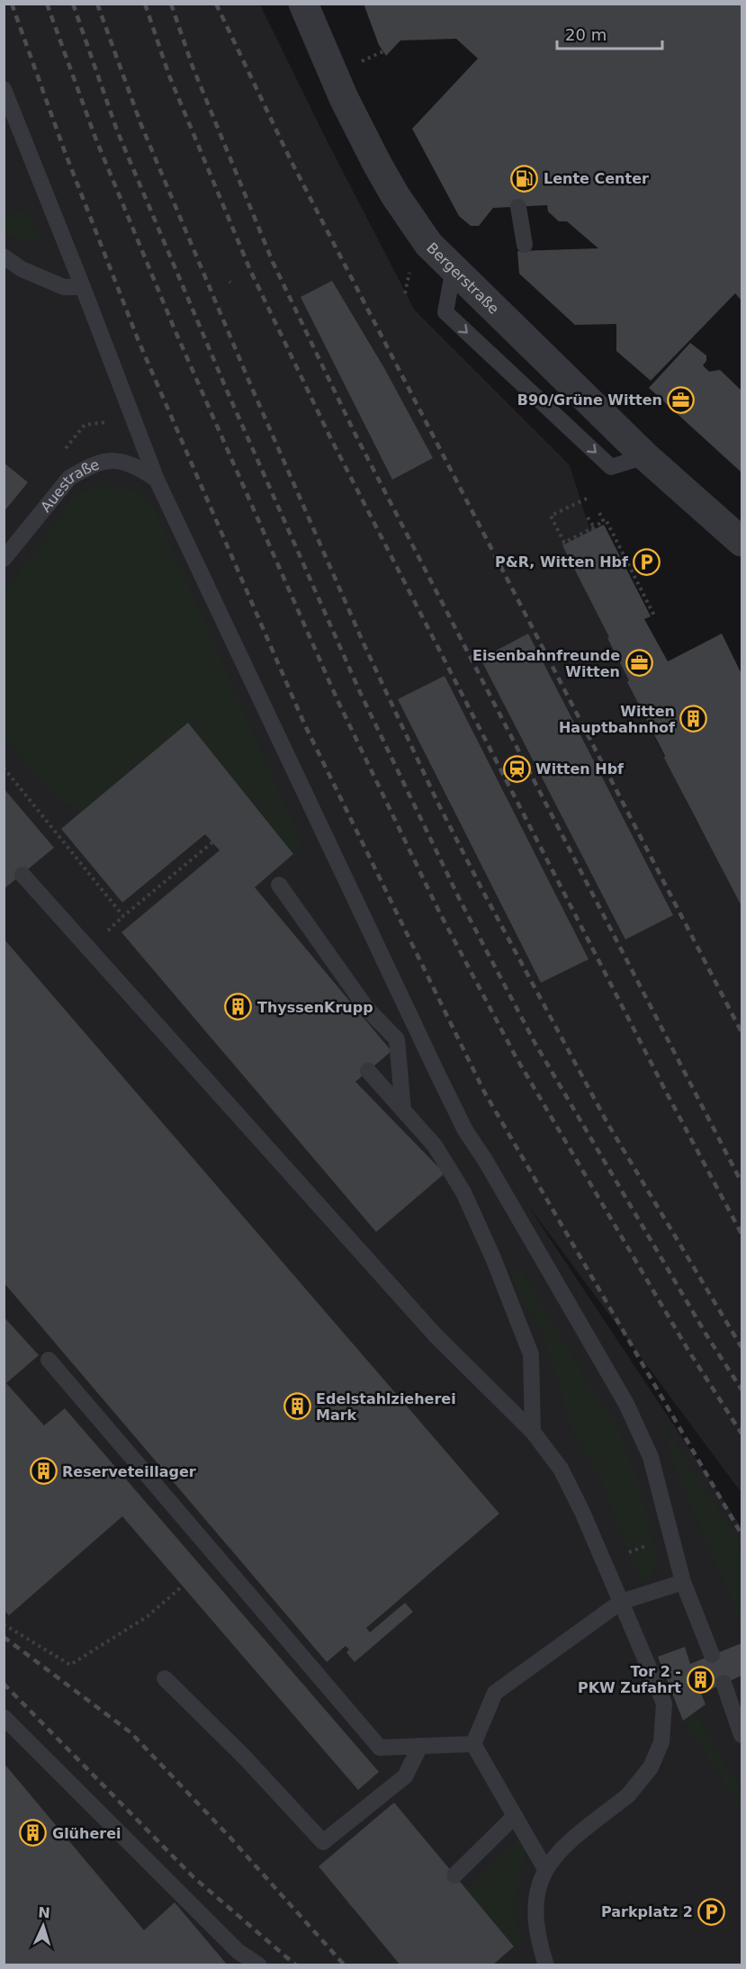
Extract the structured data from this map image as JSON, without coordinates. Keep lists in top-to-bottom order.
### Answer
{
  "streets": {
    "street": ["Bergerstraße"],
    "lane": ["Auestraße"]
  },
  "places": {
    "fuel station": ["Lente Center"],
    "office": ["B90/Grüne Witten", "Eisenbahnfreunde Witten"],
    "parking": ["P&R, Witten Hbf", "Parkplatz 2"],
    "building": [
      "Witten Hauptbahnhof",
      "ThyssenKrupp",
      "Edelstahlzieherei Mark",
      "Reserveteillager",
      "Tor 2 - PKW Zufahrt",
      "Glüherei"
    ],
    "station": ["Witten Hbf"]
  },
  "scale_bar": "20 m",
  "north": "top"
}
